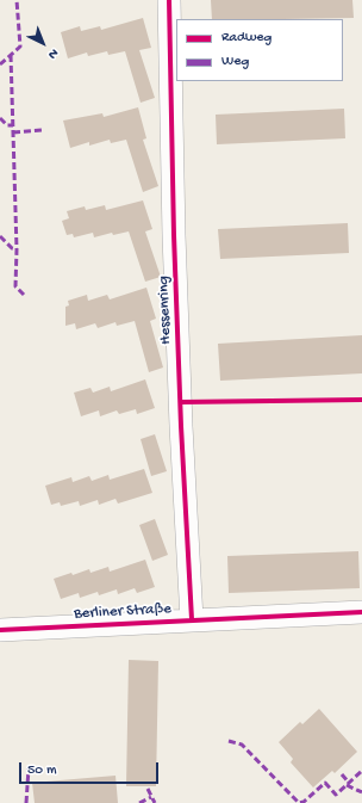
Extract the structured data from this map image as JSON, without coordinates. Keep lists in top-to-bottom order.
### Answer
{
  "streets": {
    "street": ["Hessenring", "Berliner Straße"]
  },
  "crossings": [
    ["Hessenring", "Berliner Straße"]
  ],
  "legend": ["Radweg", "Weg"],
  "scale_bar": "50 m",
  "north": "bottom right"
}
